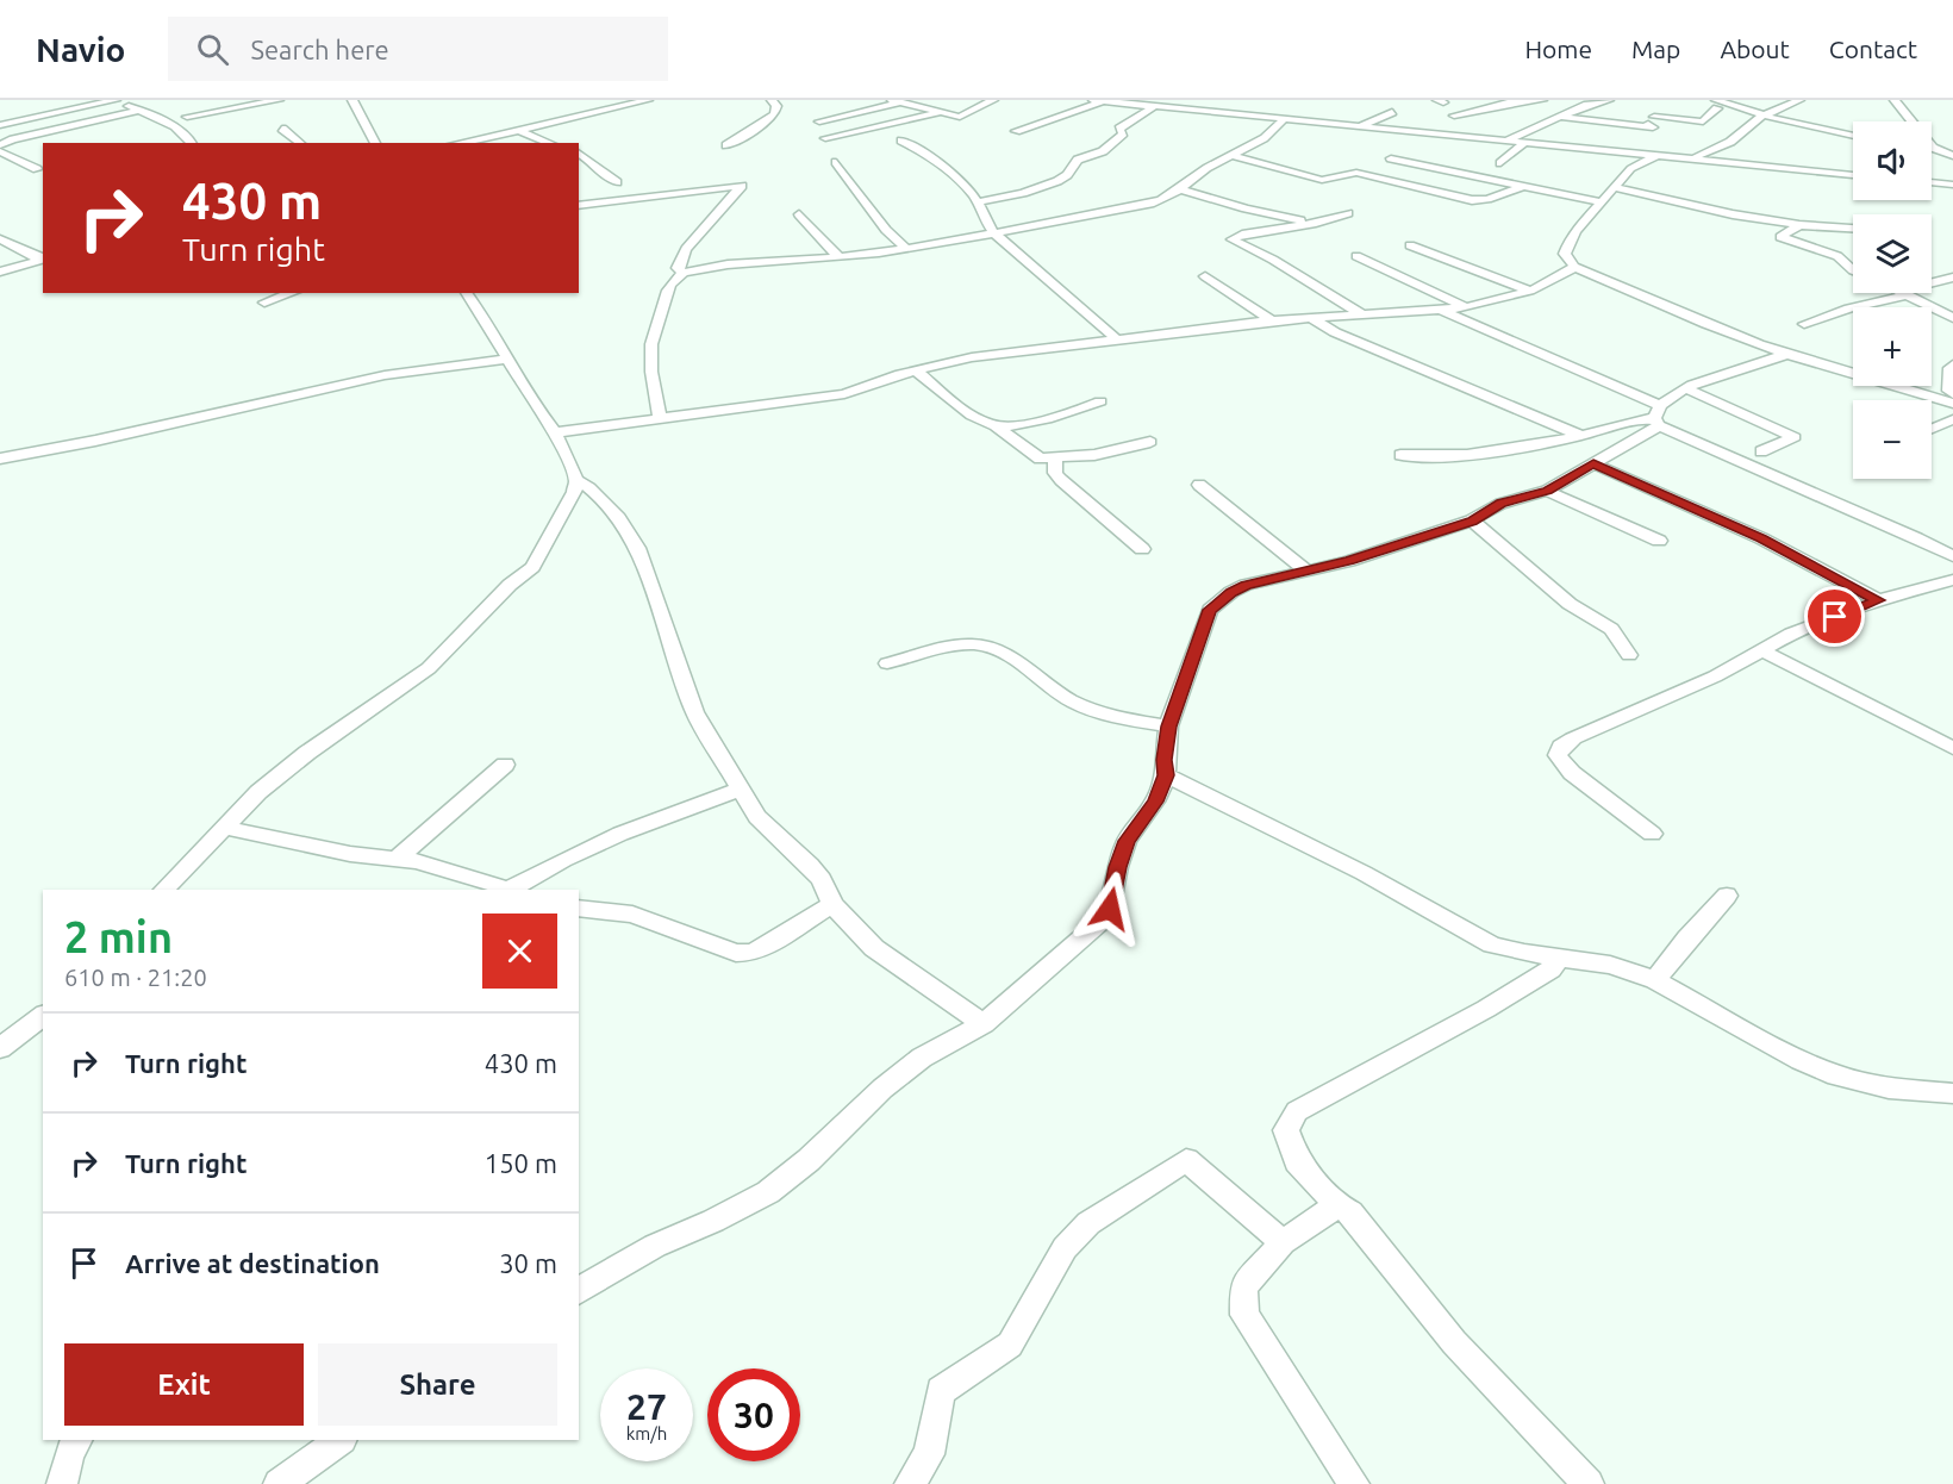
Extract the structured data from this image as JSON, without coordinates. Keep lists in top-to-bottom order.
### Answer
{
  "page": {
    "header": "Navio",
    "search": "Search here",
    "nav": [
      "Home",
      "Map",
      "About",
      "Contact"
    ],
    "map_buttons": ["+", "−"],
    "turn": ["430 m", "Turn right"],
    "heading": ["2 min", "610 m · 21:20"],
    "list": [
      {
        "name": "Turn right",
        "value": "430 m"
      },
      {
        "name": "Turn right",
        "value": "150 m"
      },
      {
        "name": "Arrive at destination",
        "value": "30 m"
      }
    ],
    "buttons": ["Exit", "Share"],
    "speed": "27 km/h",
    "limit": "30"
  }
}
